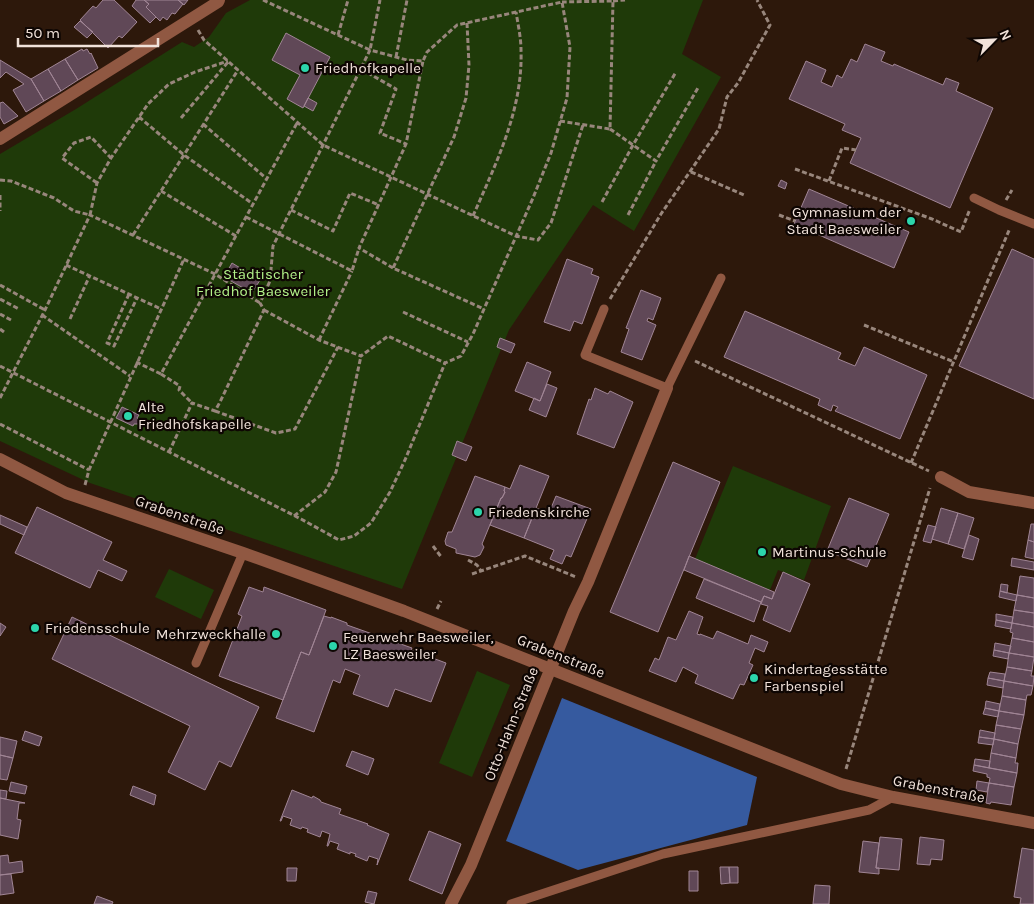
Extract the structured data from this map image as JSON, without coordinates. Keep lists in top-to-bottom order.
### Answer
{
  "streets": {
    "street": ["Grabenstraße", "Otto-Hahn-Straße"]
  },
  "crossings": [
    ["Grabenstraße", "Otto-Hahn-Straße"]
  ],
  "parks": ["Städtischer Friedhof Baesweiler"],
  "places": [
    "Friedhofkapelle",
    "Gymnasium der Stadt Baesweiler",
    "Alte Friedhofskapelle",
    "Friedenskirche",
    "Martinus-Schule",
    "Friedensschule",
    "Mehrzweckhalle",
    "Feuerwehr Baesweiler, LZ Baesweiler",
    "Kindertagesstätte Farbenspiel"
  ],
  "scale_bar": "50 m",
  "north": "top right"
}
